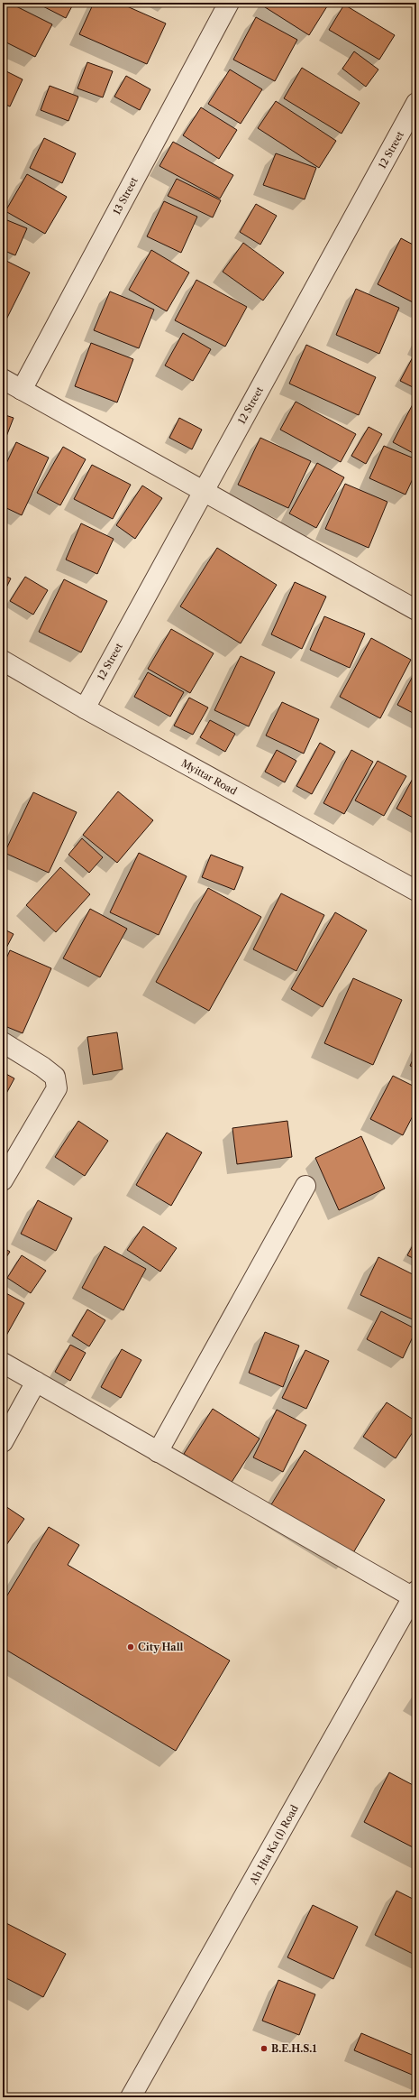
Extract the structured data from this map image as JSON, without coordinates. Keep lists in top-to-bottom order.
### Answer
{
  "streets": {
    "street": [
      "12 Street",
      "13 Street",
      "Myittar Road",
      "Ah Hta Ka (1) Road"
    ]
  },
  "crossings": [
    ["12 Street", "Myittar Road"]
  ],
  "places": ["City Hall", "B.E.H.S.1"]
}
